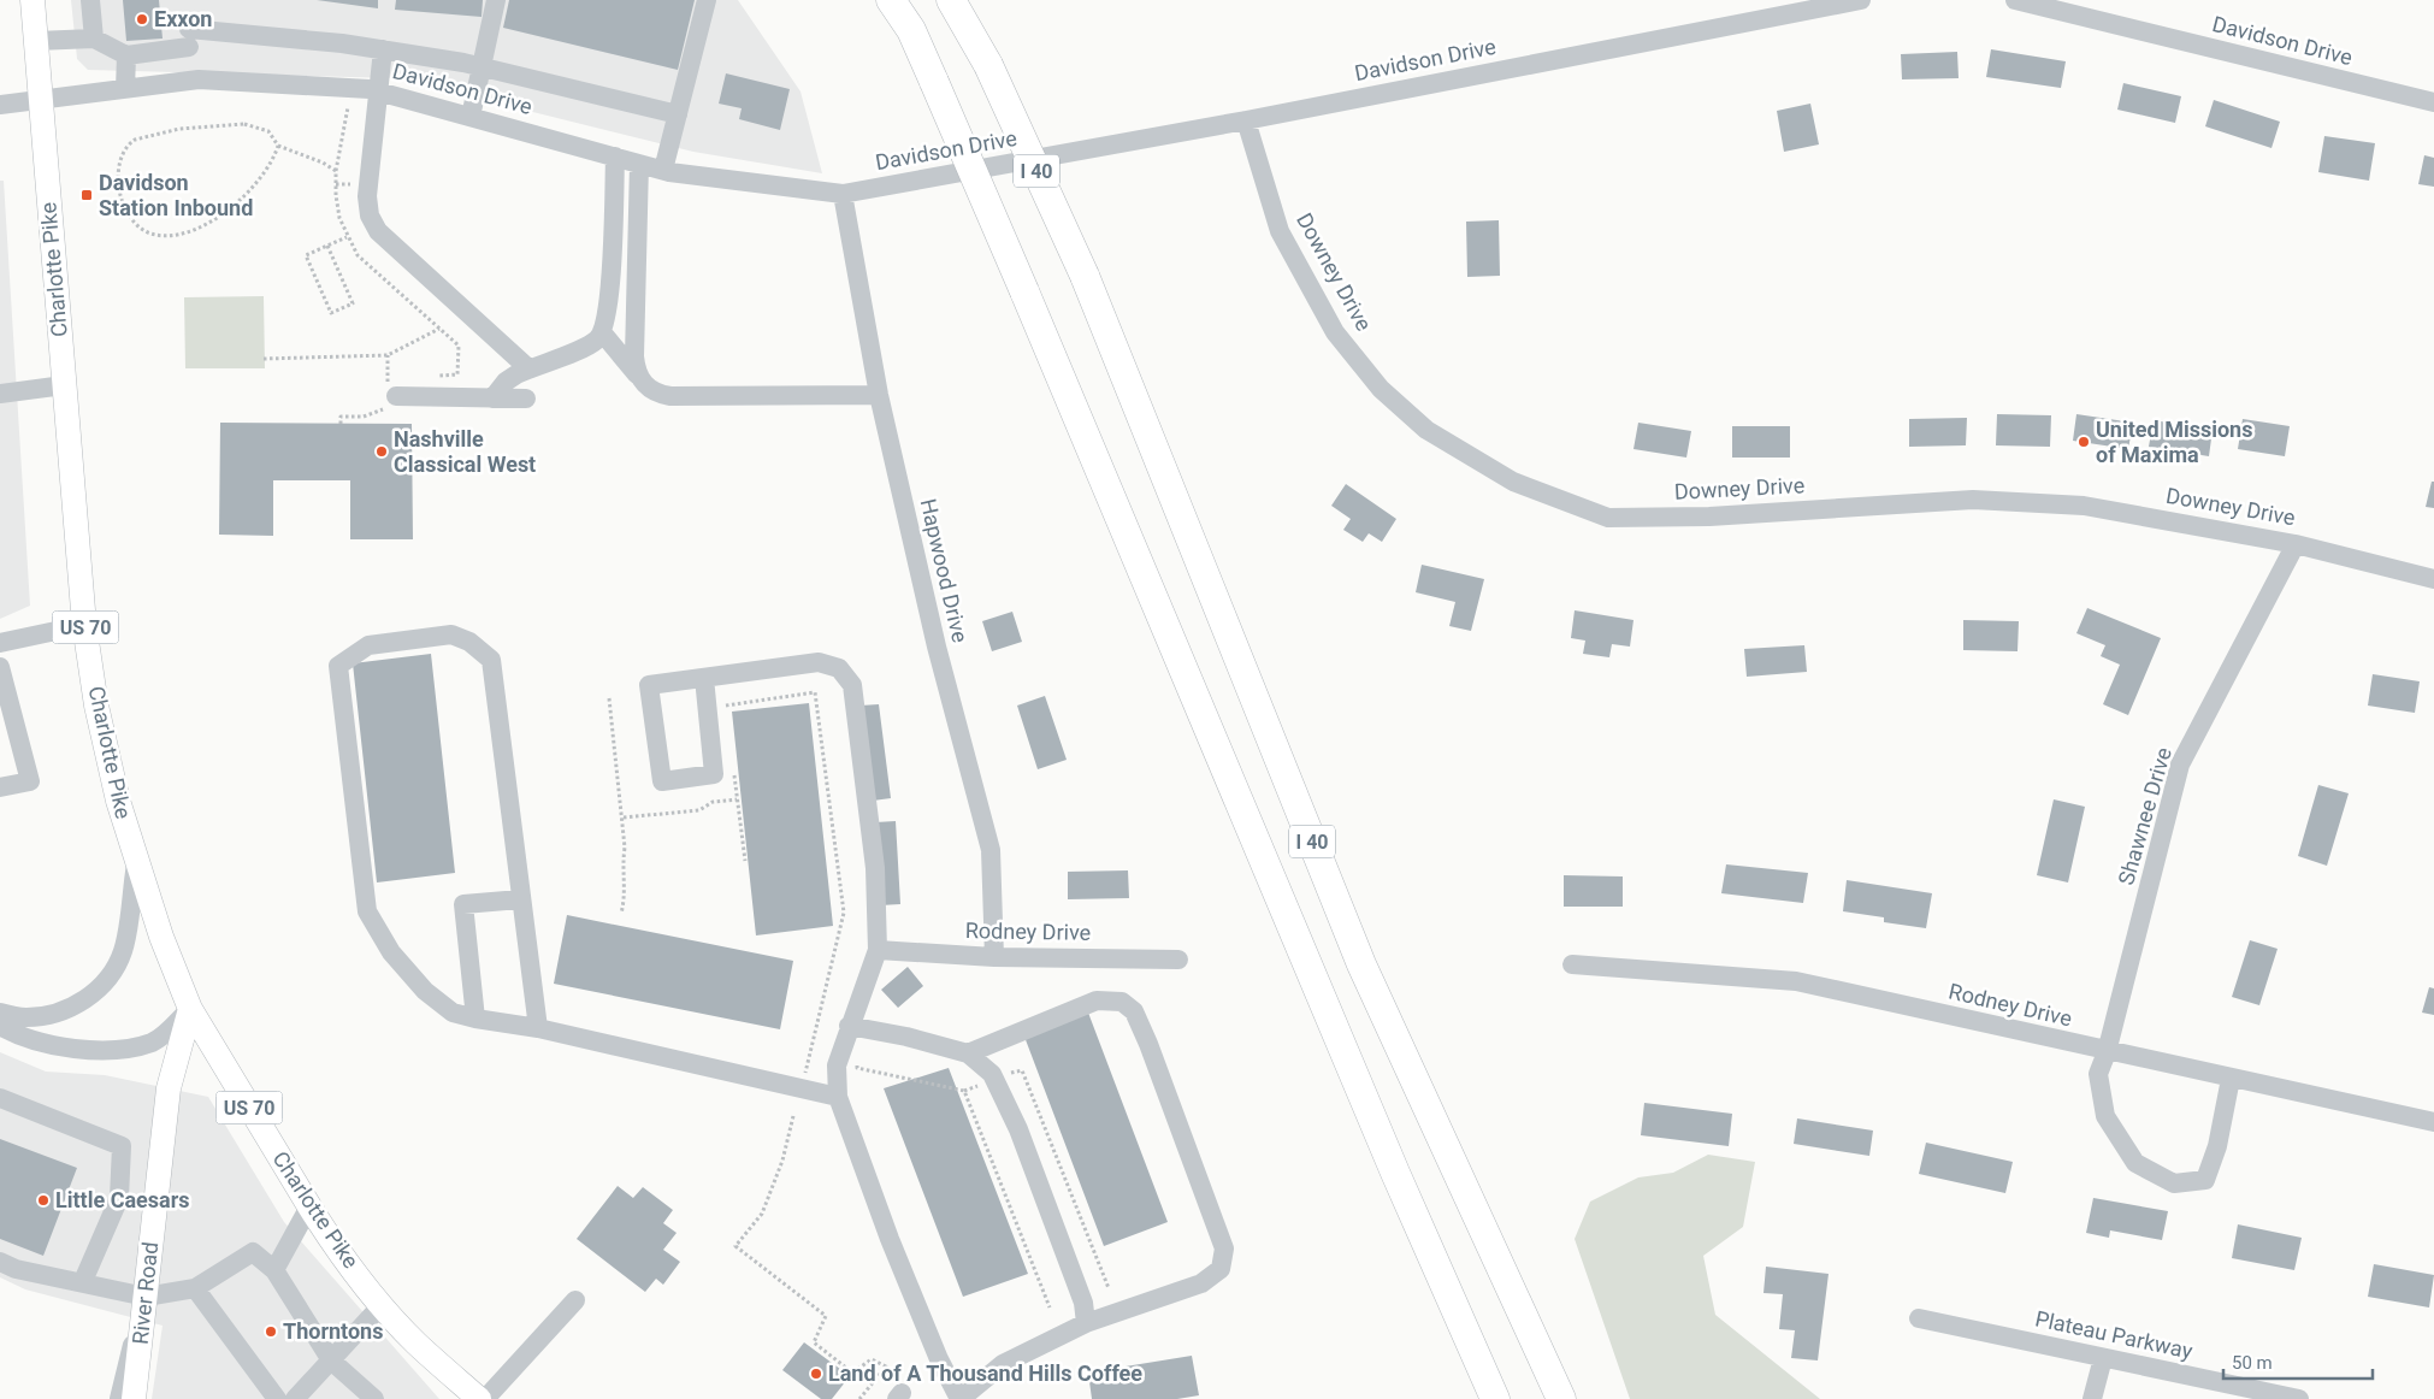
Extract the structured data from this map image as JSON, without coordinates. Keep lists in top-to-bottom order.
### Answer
{
  "streets": {
    "highway": ["I 40"],
    "main road": ["Charlotte Pike", "US 70", "River Road"],
    "street": [
      "Davidson Drive",
      "Downey Drive",
      "Hapwood Drive",
      "Shawnee Drive",
      "Rodney Drive",
      "Plateau Parkway"
    ]
  },
  "crossings": [
    ["Davidson Drive", "Charlotte Pike"],
    ["Davidson Drive", "Downey Drive"],
    ["Davidson Drive", "Hapwood Drive"],
    ["Charlotte Pike", "River Road"],
    ["Downey Drive", "Shawnee Drive"],
    ["Hapwood Drive", "Rodney Drive"],
    ["Shawnee Drive", "Rodney Drive"]
  ],
  "places": {
    "other": [
      "Exxon",
      "United Missions of Maxima",
      "Nashville Classical West",
      "Little Caesars",
      "Thorntons",
      "Land of A Thousand Hills Coffee"
    ],
    "transit": ["Davidson Station Inbound"]
  },
  "scale_bar": "50 m"
}
